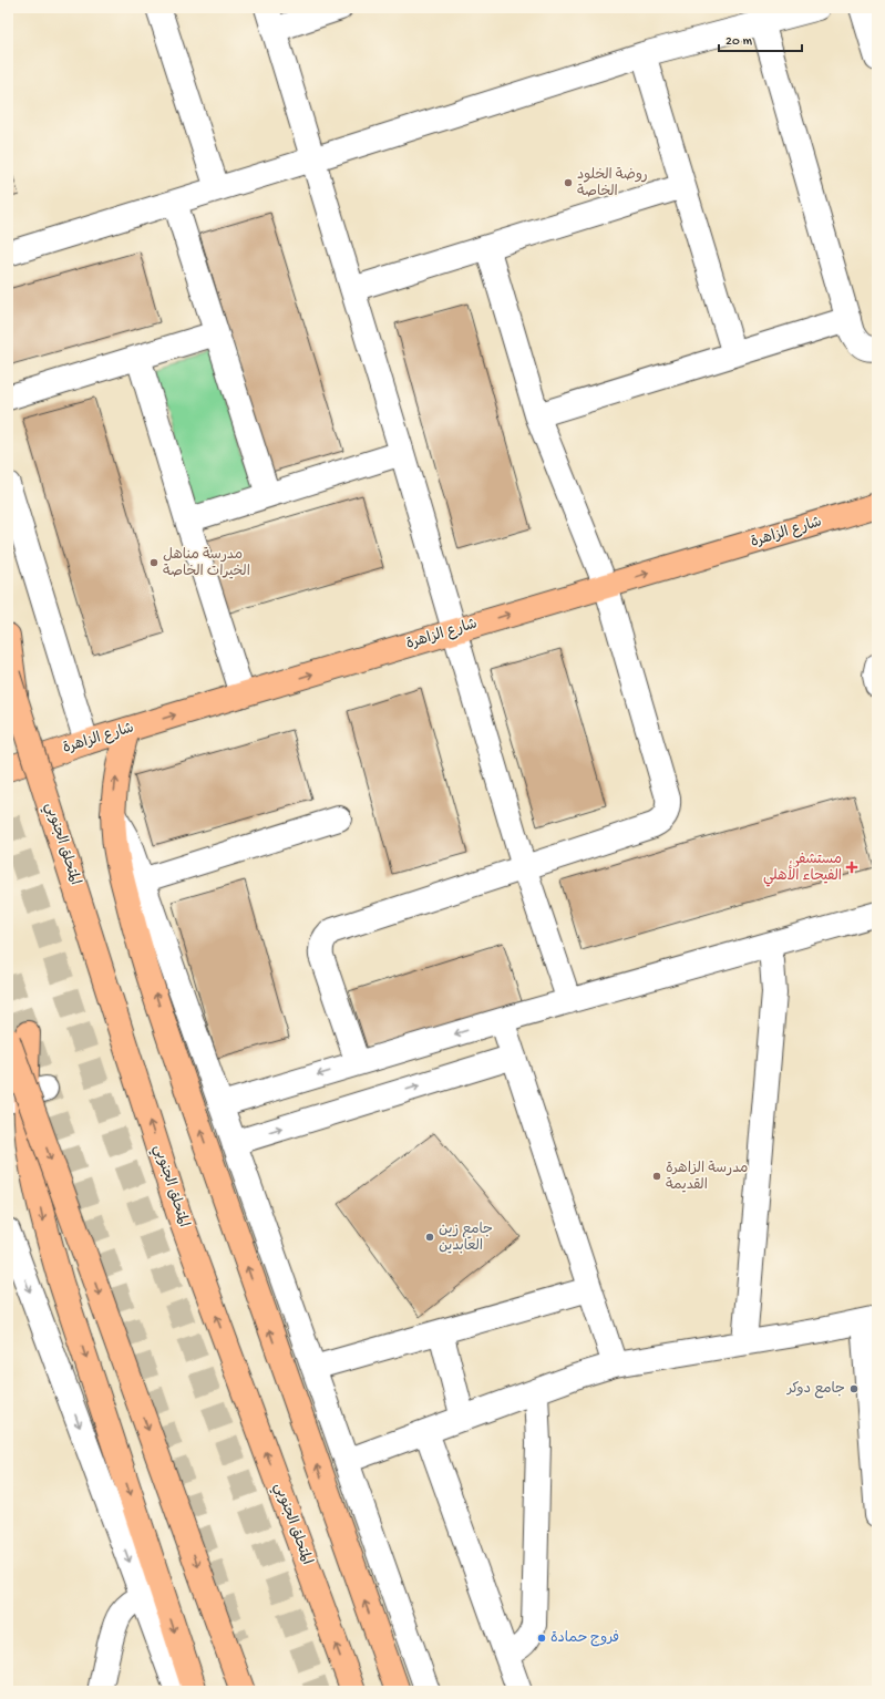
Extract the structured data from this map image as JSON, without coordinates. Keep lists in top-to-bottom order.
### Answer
{
  "streets": {
    "main road": ["شارع الزاهرة", "المتحلق الجنوبي"]
  },
  "one_way": ["شارع الزاهرة"],
  "places": {
    "other": [
      "روضة الخلود الخاصة",
      "مدرسة مناهل الخيرات الخاصة",
      "مدرسة الزاهرة القديمة",
      "جامع زين العابدين",
      "جامع دوكر",
      "فروج حمادة"
    ],
    "health": ["مستشفى الفيحاء الأهلي"]
  },
  "scale_bar": "20 m"
}
